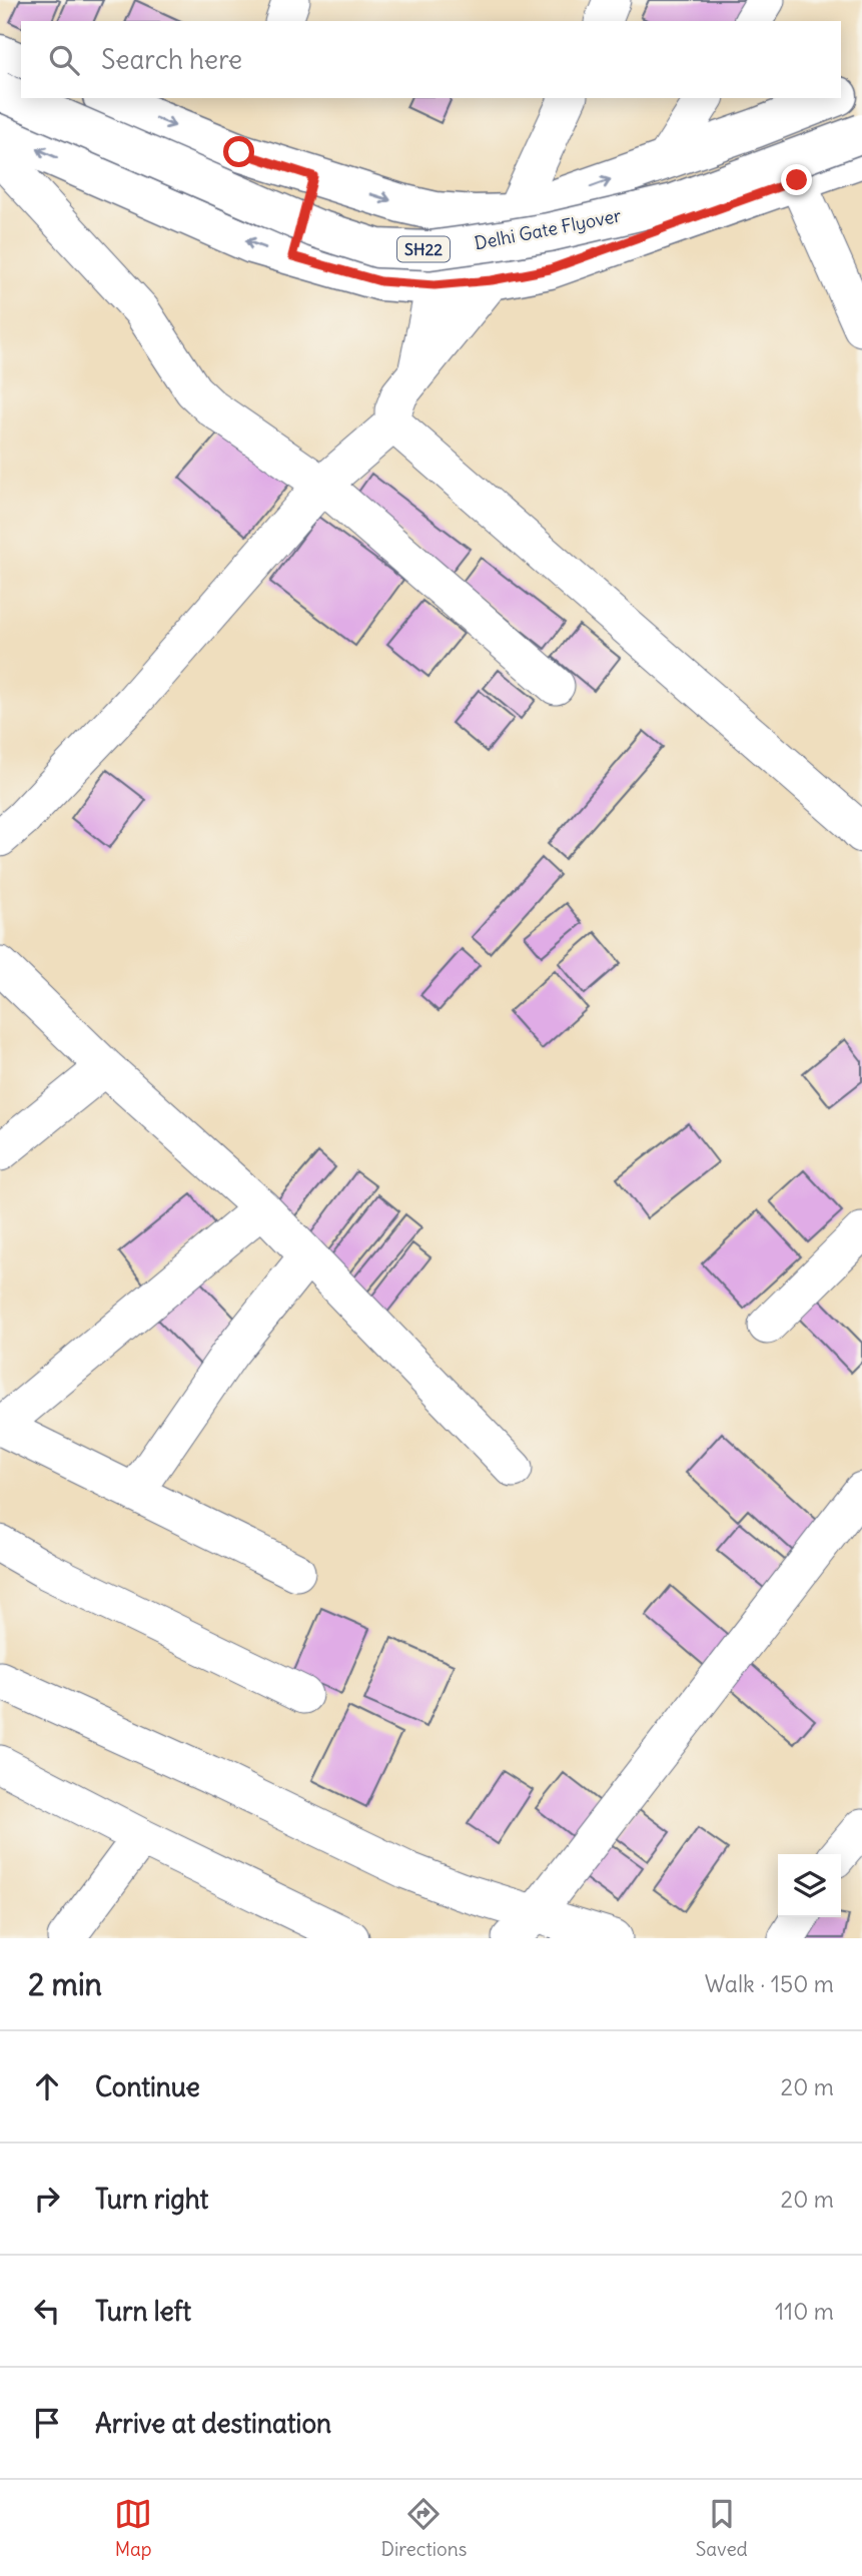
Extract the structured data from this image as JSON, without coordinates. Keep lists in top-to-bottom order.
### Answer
{
  "streets": {
    "main road": ["Delhi Gate Flyover", "SH22"]
  },
  "page": {
    "search": "Search here",
    "heading": ["2 min", "Walk · 150 m"],
    "list": [
      ["Continue", "20 m"],
      ["Turn right", "20 m"],
      ["Turn left", "110 m"],
      "Arrive at destination"
    ],
    "nav": ["Map", "Directions", "Saved"]
  }
}
